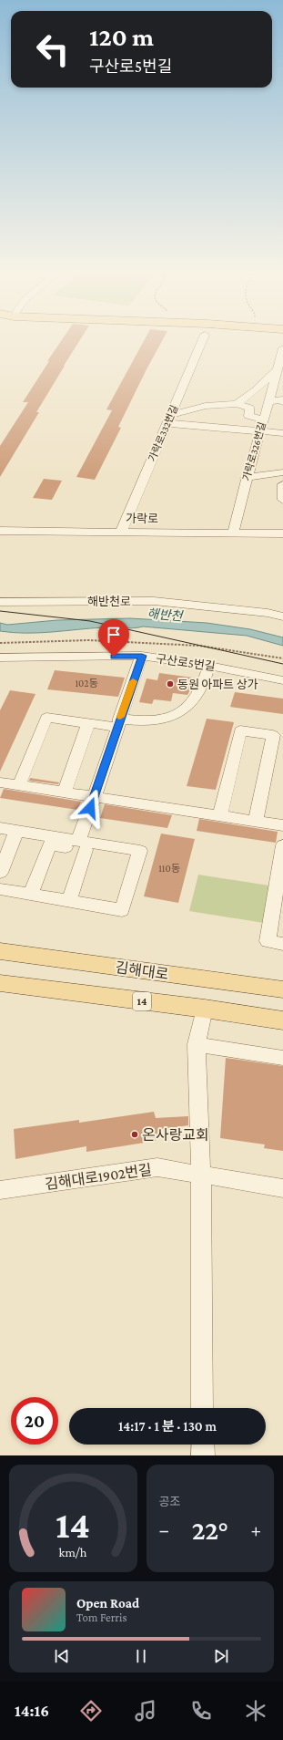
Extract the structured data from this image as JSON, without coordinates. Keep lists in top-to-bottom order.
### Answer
{
  "streets": {
    "main road": ["김해대로", "14"],
    "street": [
      "가락로332번길",
      "가락로326번길",
      "가락로",
      "해반천로",
      "구산로5번길",
      "김해대로1902번길"
    ]
  },
  "crossings": [
    ["가락로332번길", "가락로"],
    ["가락로326번길", "가락로"]
  ],
  "water": ["해반천"],
  "places": ["동원 아파트 상가", "온사랑교회"],
  "house_numbers": ["102동", "110동"],
  "page": {
    "turn": ["120 m", "구산로5번길"],
    "limit": "20",
    "trip": "14:17 · 1 분 · 130 m",
    "tile": "공조",
    "heat": ["−", "22°", "+"],
    "song": ["Open Road", "Tom Ferris"],
    "tabs": "14:16",
    "gauge": ["14", "km/h"]
  }
}
